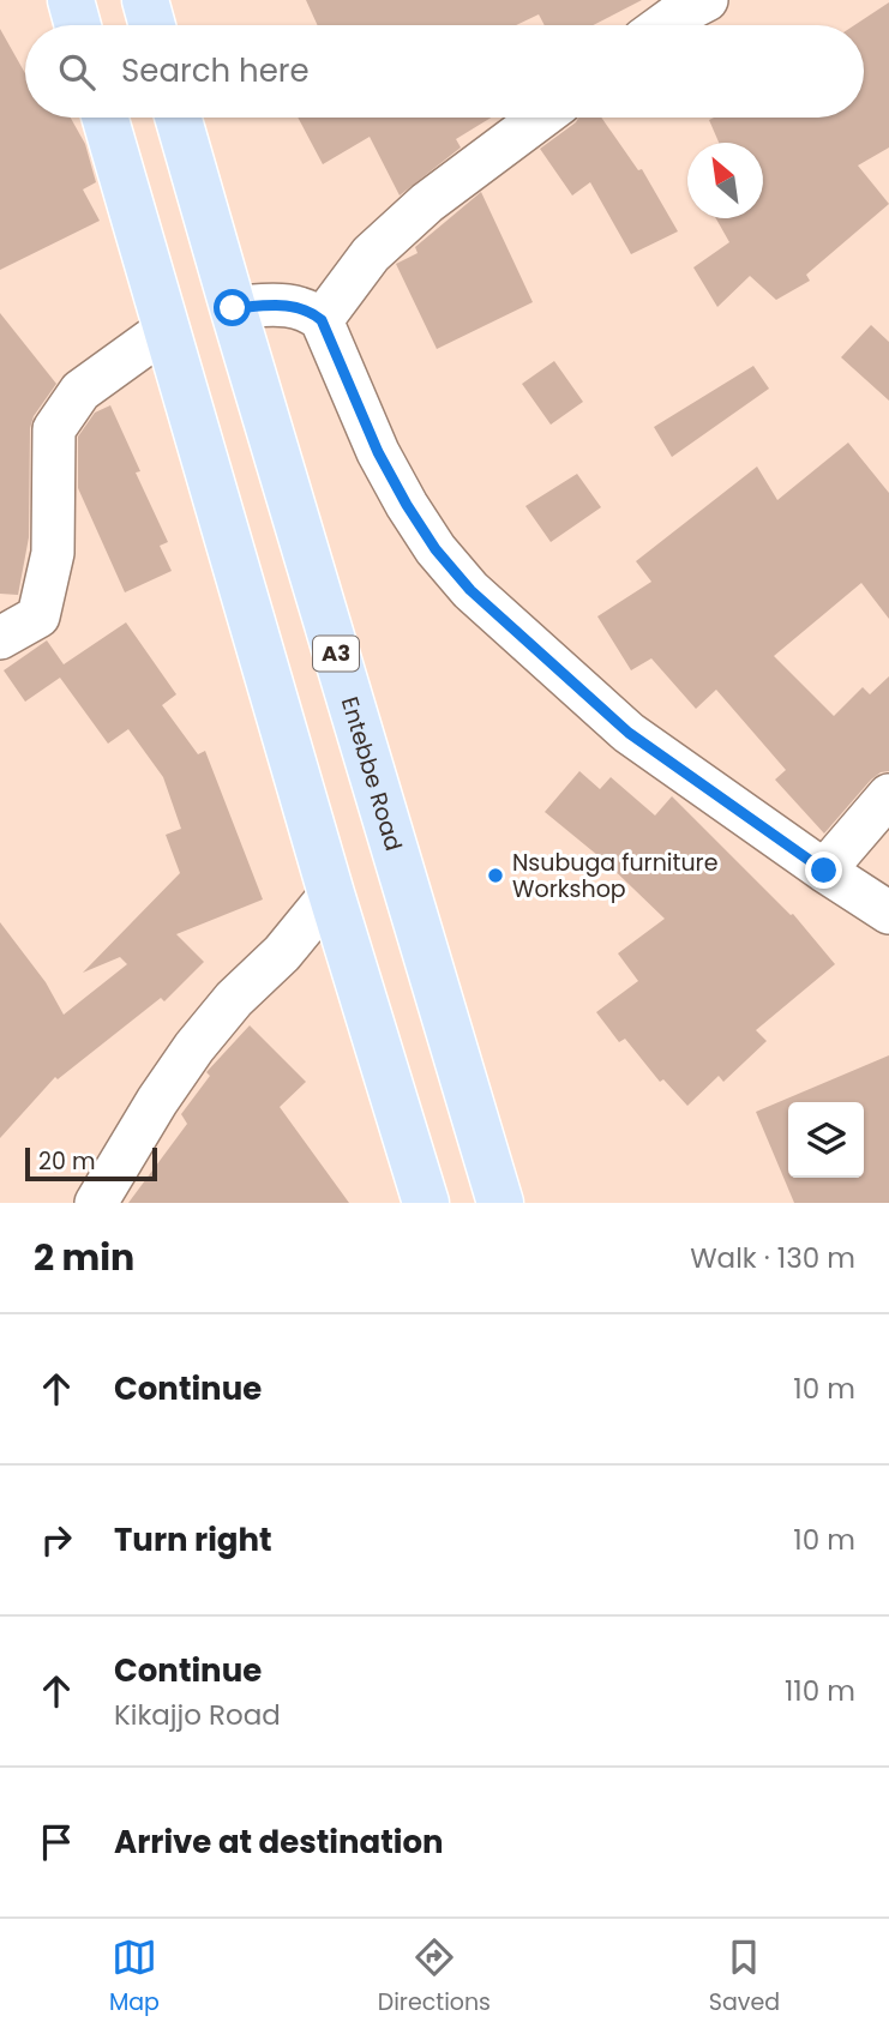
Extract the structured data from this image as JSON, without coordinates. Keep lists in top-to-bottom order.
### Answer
{
  "streets": {
    "main road": ["A3", "Entebbe Road"]
  },
  "places": ["Nsubuga furniture Workshop"],
  "scale_bar": "20 m",
  "north": "top left",
  "page": {
    "search": "Search here",
    "scale": "20 m",
    "heading": ["2 min", "Walk · 130 m"],
    "list": [
      ["Continue", "10 m"],
      ["Turn right", "10 m"],
      ["Continue", "Kikajjo Road", "110 m"],
      "Arrive at destination"
    ],
    "nav": ["Map", "Directions", "Saved"]
  }
}
